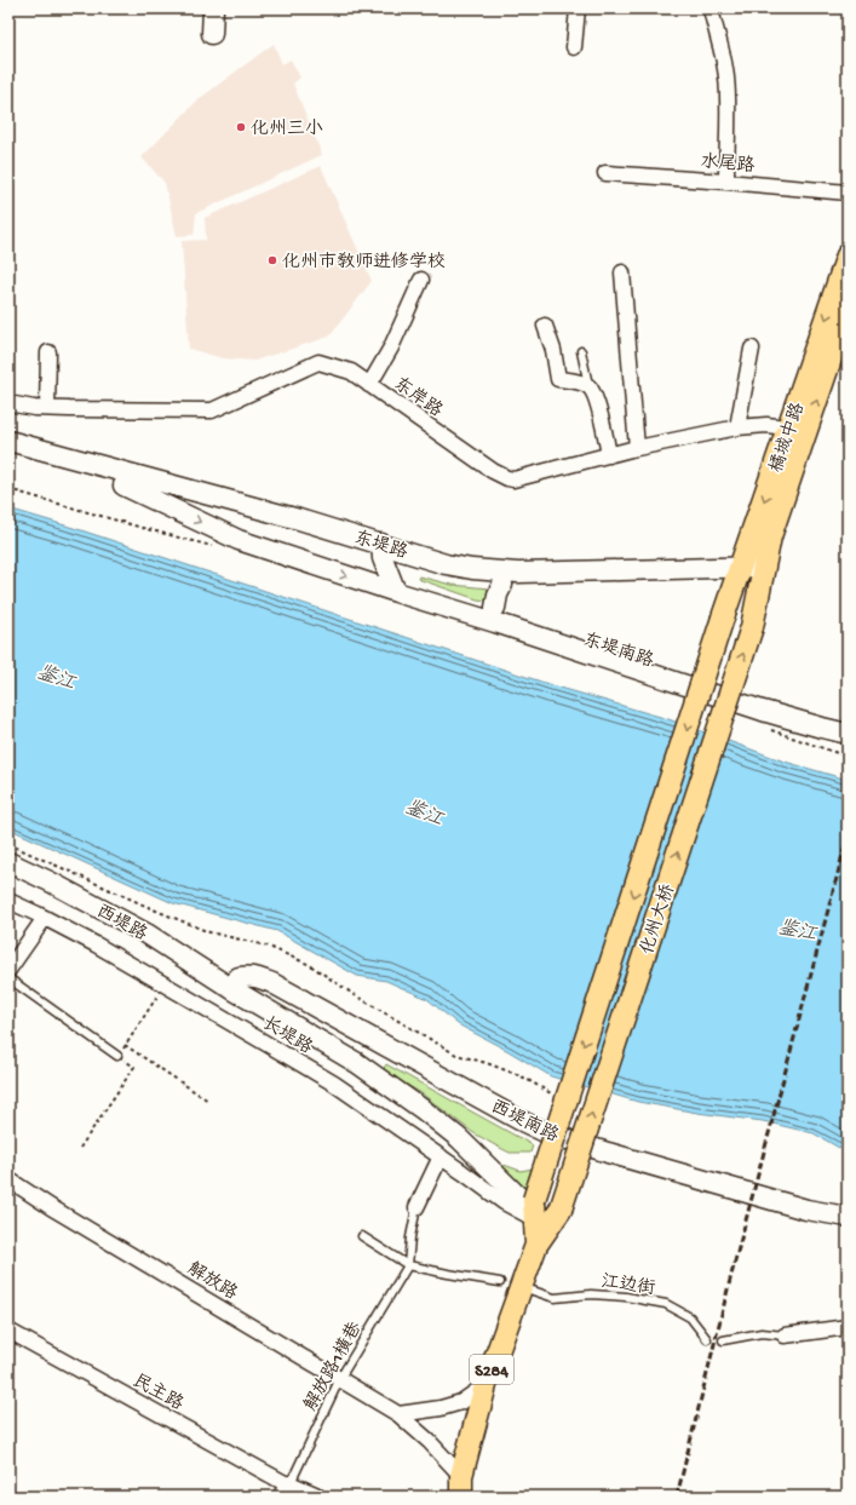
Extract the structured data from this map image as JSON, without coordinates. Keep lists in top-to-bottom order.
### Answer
{
  "streets": {
    "main road": [
      "橘城中路",
      "东堤路",
      "东堤南路",
      "化州大桥",
      "西堤路",
      "西堤南路",
      "S284"
    ],
    "street": [
      "水尾路",
      "东岸路",
      "长堤路",
      "解放路",
      "民主路"
    ],
    "lane": ["江边街", "解放路1横巷"]
  },
  "crossings": [
    ["东岸路", "橘城中路"],
    ["橘城中路", "东堤路"],
    ["橘城中路", "化州大桥"],
    ["化州大桥", "西堤路"],
    ["化州大桥", "长堤路"],
    ["化州大桥", "S284"],
    ["西堤路", "长堤路"],
    ["西堤路", "西堤南路"],
    ["解放路", "解放路1横巷"],
    ["解放路", "S284"],
    ["解放路1横巷", "民主路"]
  ],
  "water": ["鉴江"],
  "places": ["化州三小", "化州市教师进修学校"]
}
